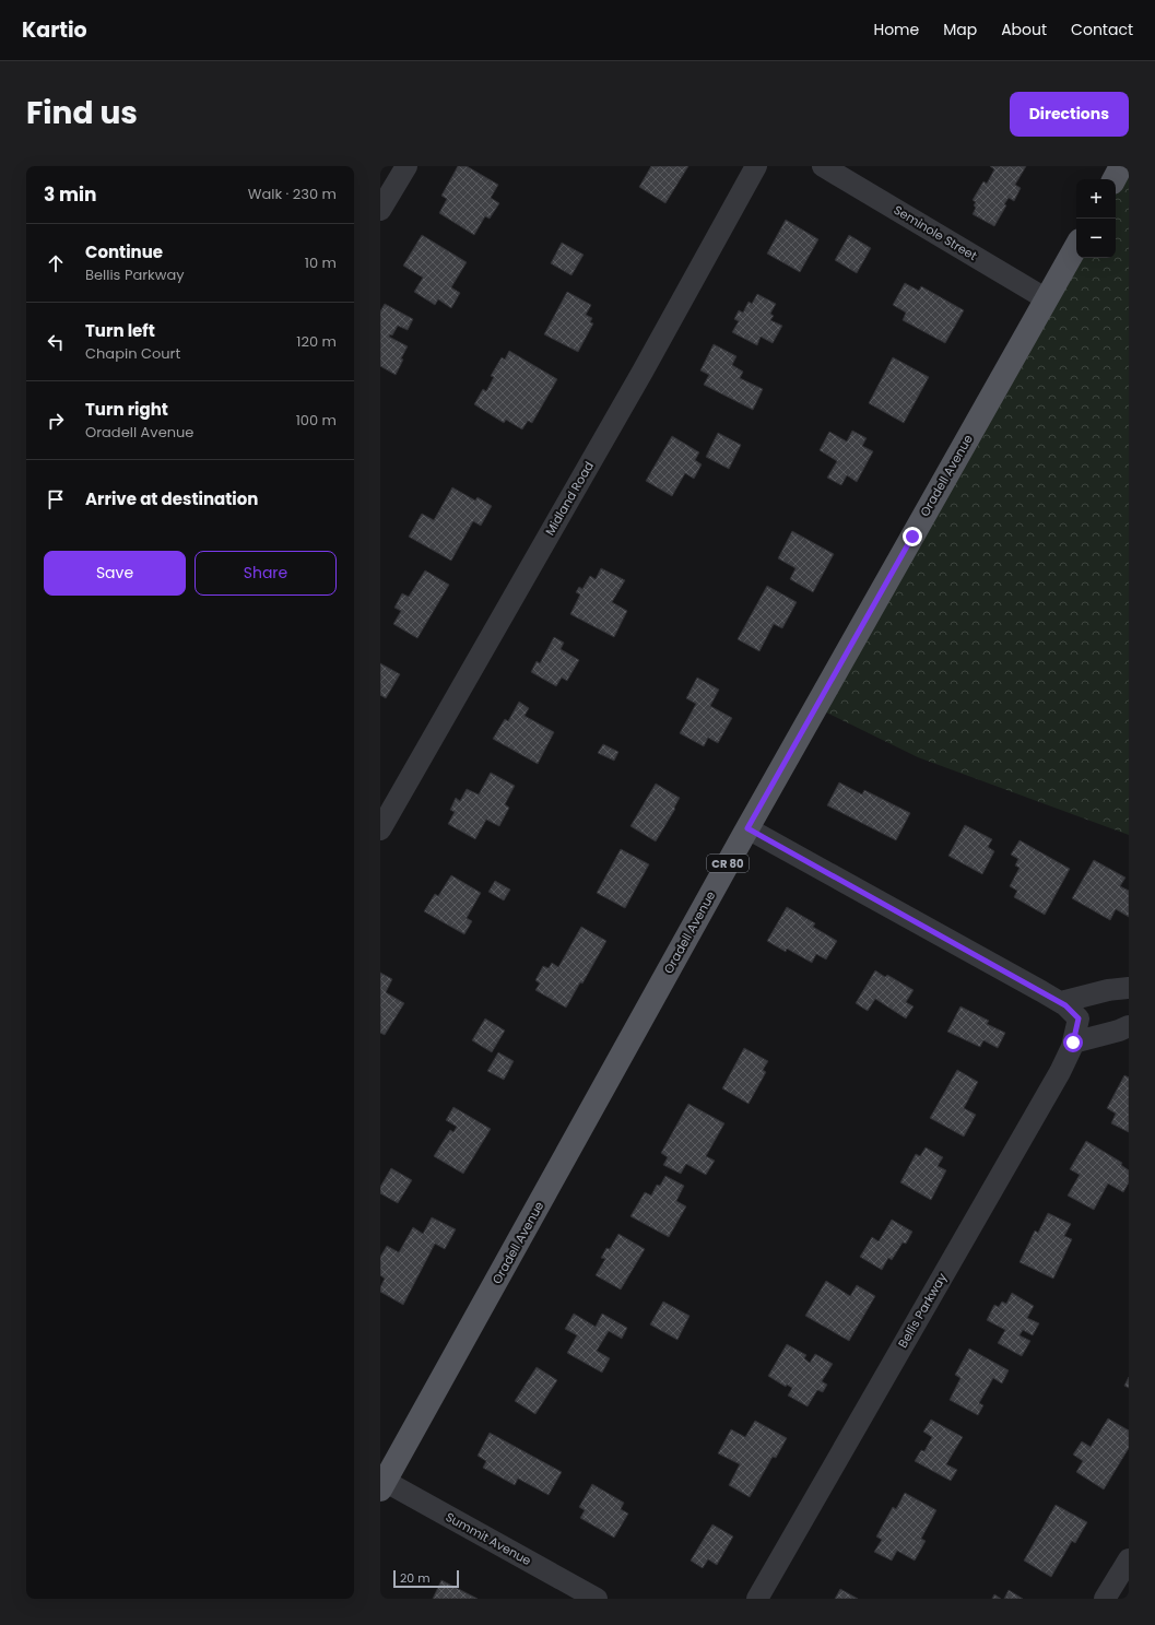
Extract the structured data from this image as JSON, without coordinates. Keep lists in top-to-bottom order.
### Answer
{
  "streets": {
    "main road": ["Oradell Avenue", "CR 80"],
    "street": [
      "Seminole Street",
      "Midland Road",
      "Bellis Parkway",
      "Summit Avenue"
    ]
  },
  "crossings": [
    ["Seminole Street", "Oradell Avenue"],
    ["Oradell Avenue", "Summit Avenue"]
  ],
  "scale_bar": "20 m",
  "page": {
    "header": "Kartio",
    "nav": [
      "Home",
      "Map",
      "About",
      "Contact"
    ],
    "title": "Find us",
    "buttons": [
      "Directions",
      ["Save", "Share"]
    ],
    "heading": ["3 min", "Walk · 230 m"],
    "map_buttons": ["+", "−"],
    "list": [
      ["Continue", "Bellis Parkway", "10 m"],
      ["Turn left", "Chapin Court", "120 m"],
      ["Turn right", "Oradell Avenue", "100 m"],
      "Arrive at destination"
    ],
    "scale": "20 m"
  }
}
